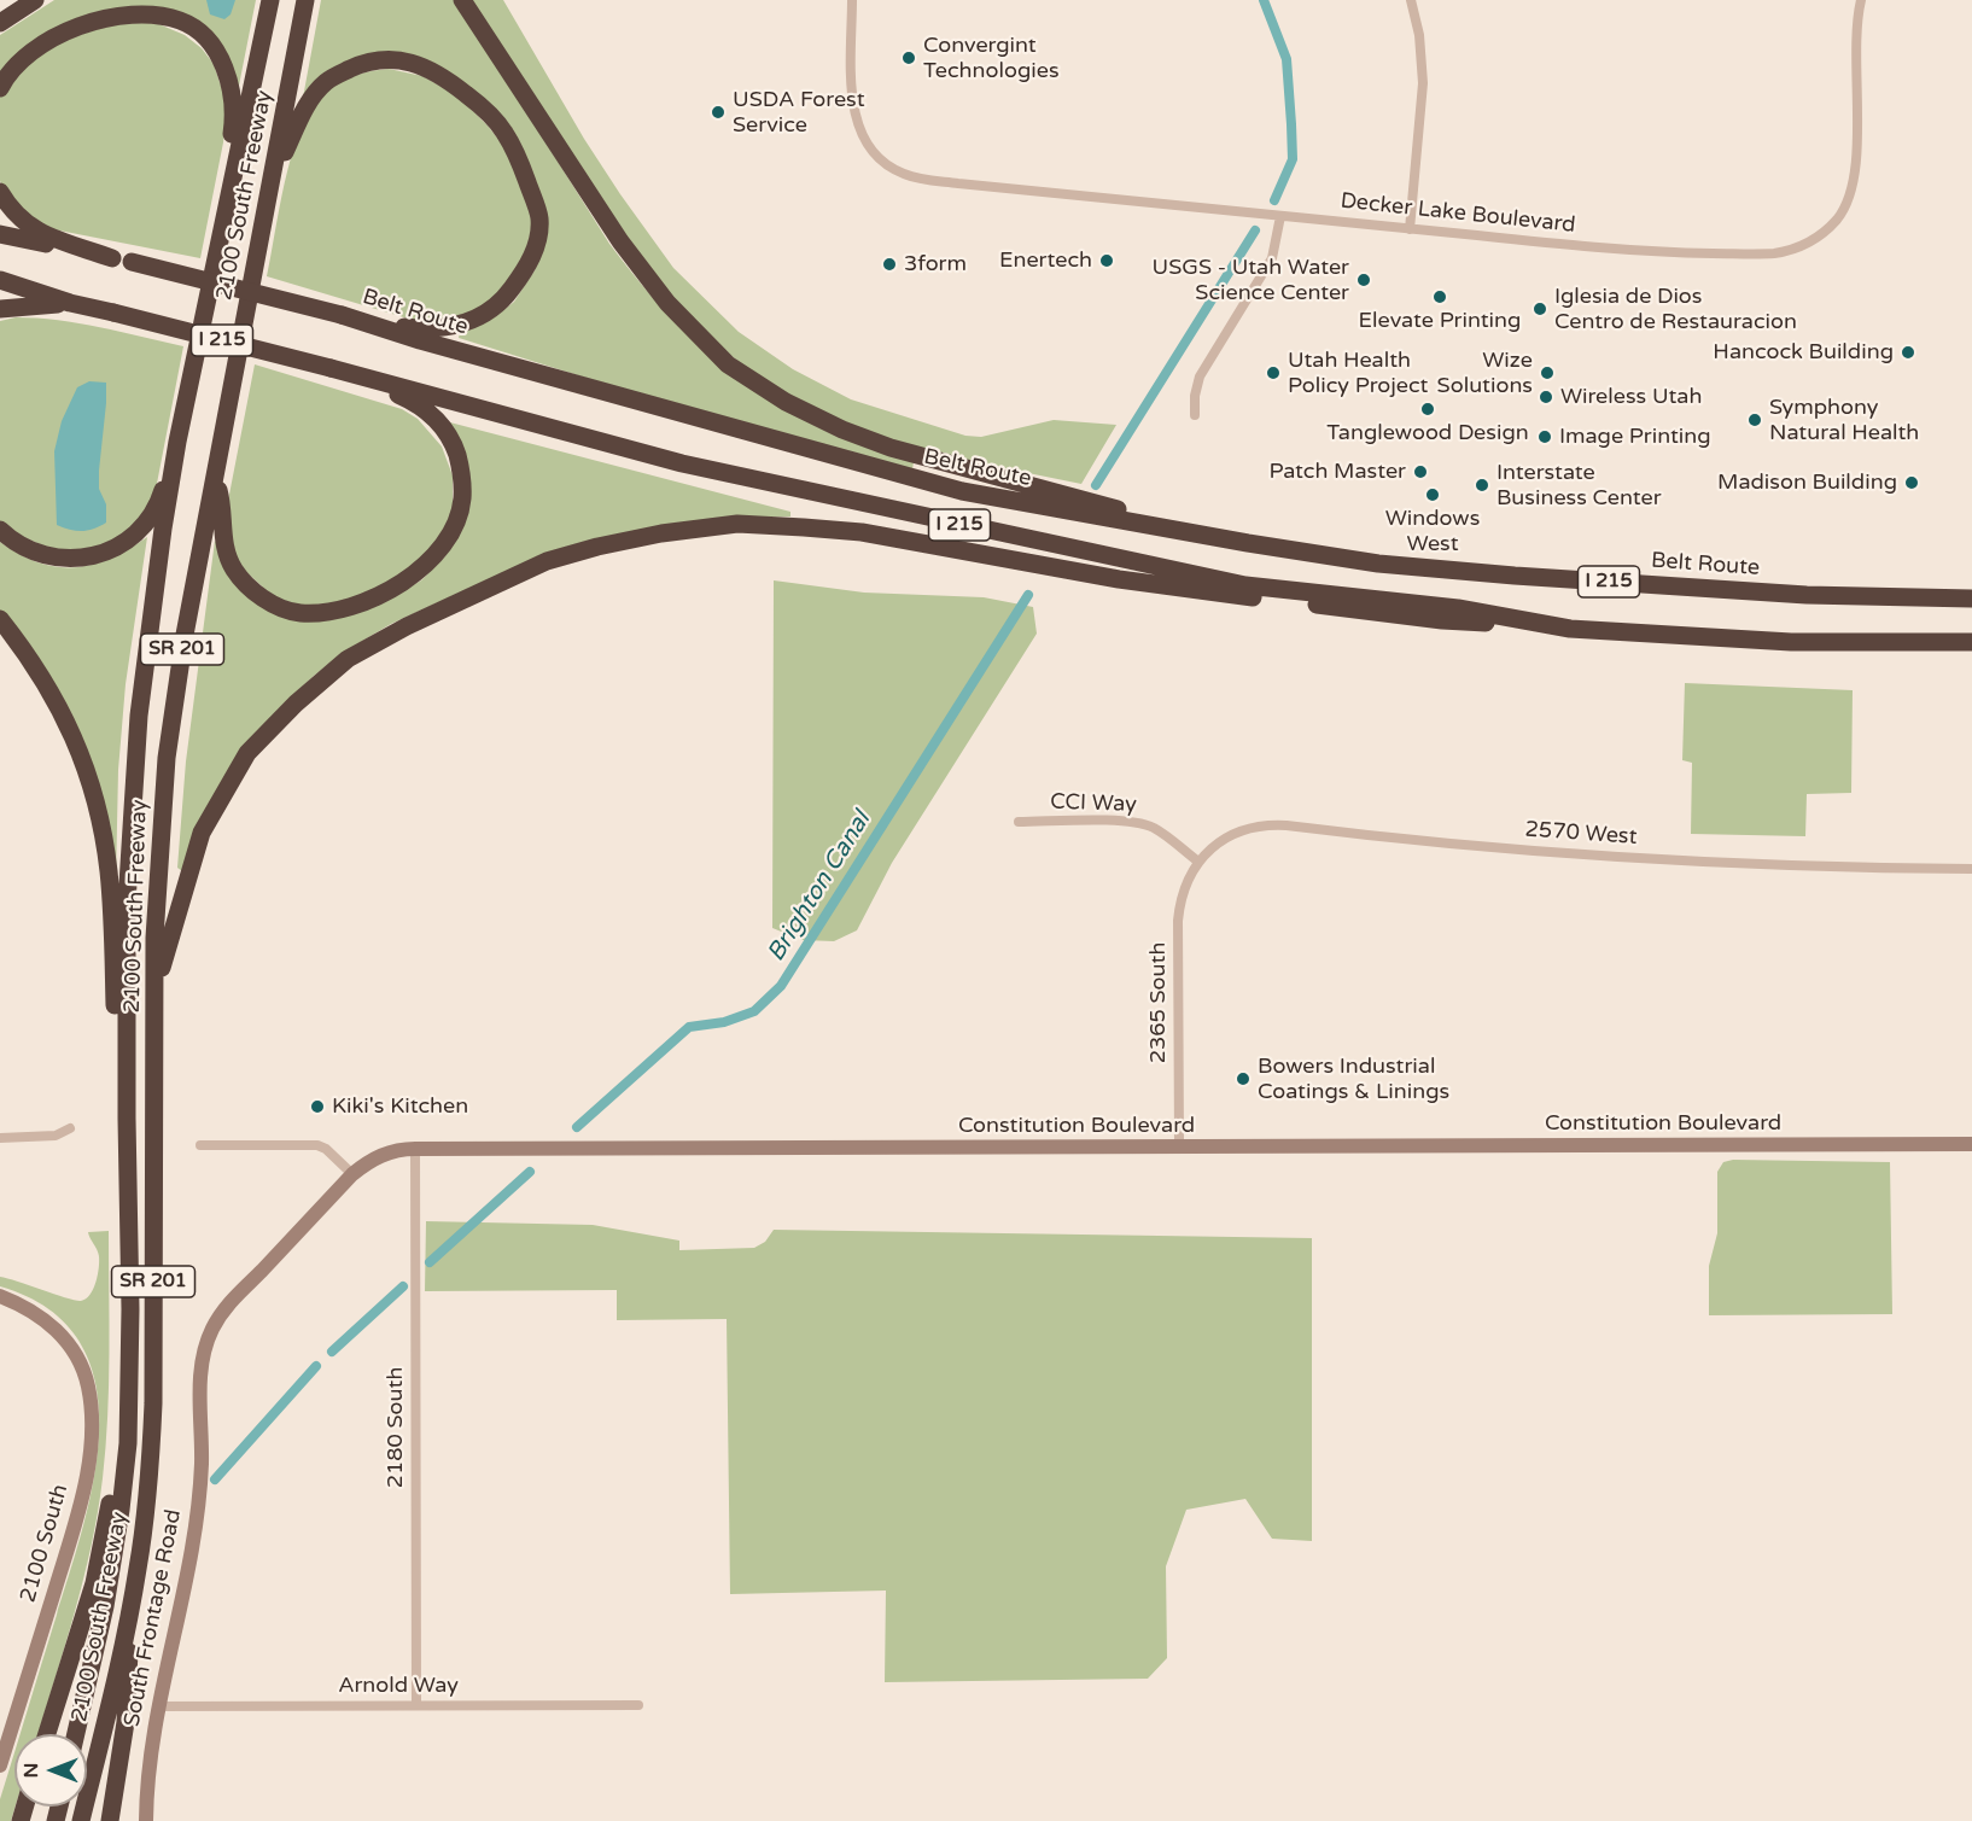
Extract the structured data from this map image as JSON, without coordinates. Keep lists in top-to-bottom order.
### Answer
{
  "streets": {
    "highway": [
      "2100 South Freeway",
      "Belt Route",
      "I 215",
      "SR 201"
    ],
    "street": [
      "Decker Lake Boulevard",
      "CCI Way",
      "2570 West",
      "2365 South",
      "Constitution Boulevard",
      "2180 South",
      "2100 South",
      "South Frontage Road",
      "Arnold Way"
    ]
  },
  "crossings": [
    ["CCI Way", "2570 West"],
    ["CCI Way", "2365 South"],
    ["2570 West", "2365 South"],
    ["2365 South", "Constitution Boulevard"],
    ["Constitution Boulevard", "2180 South"],
    ["Constitution Boulevard", "South Frontage Road"],
    ["2180 South", "Arnold Way"],
    ["South Frontage Road", "Arnold Way"]
  ],
  "water": ["Brighton Canal"],
  "places": [
    "Convergint Technologies",
    "USDA Forest Service",
    "Enertech",
    "3form",
    "USGS - Utah Water Science Center",
    "Elevate Printing",
    "Iglesia de Dios Centro de Restauracion",
    "Hancock Building",
    "Utah Health Policy Project",
    "Wize Solutions",
    "Wireless Utah",
    "Tanglewood Design",
    "Symphony Natural Health",
    "Image Printing",
    "Patch Master",
    "Madison Building",
    "Interstate Business Center",
    "Windows West",
    "Bowers Industrial Coatings & Linings",
    "Kiki's Kitchen"
  ],
  "north": "left"
}
